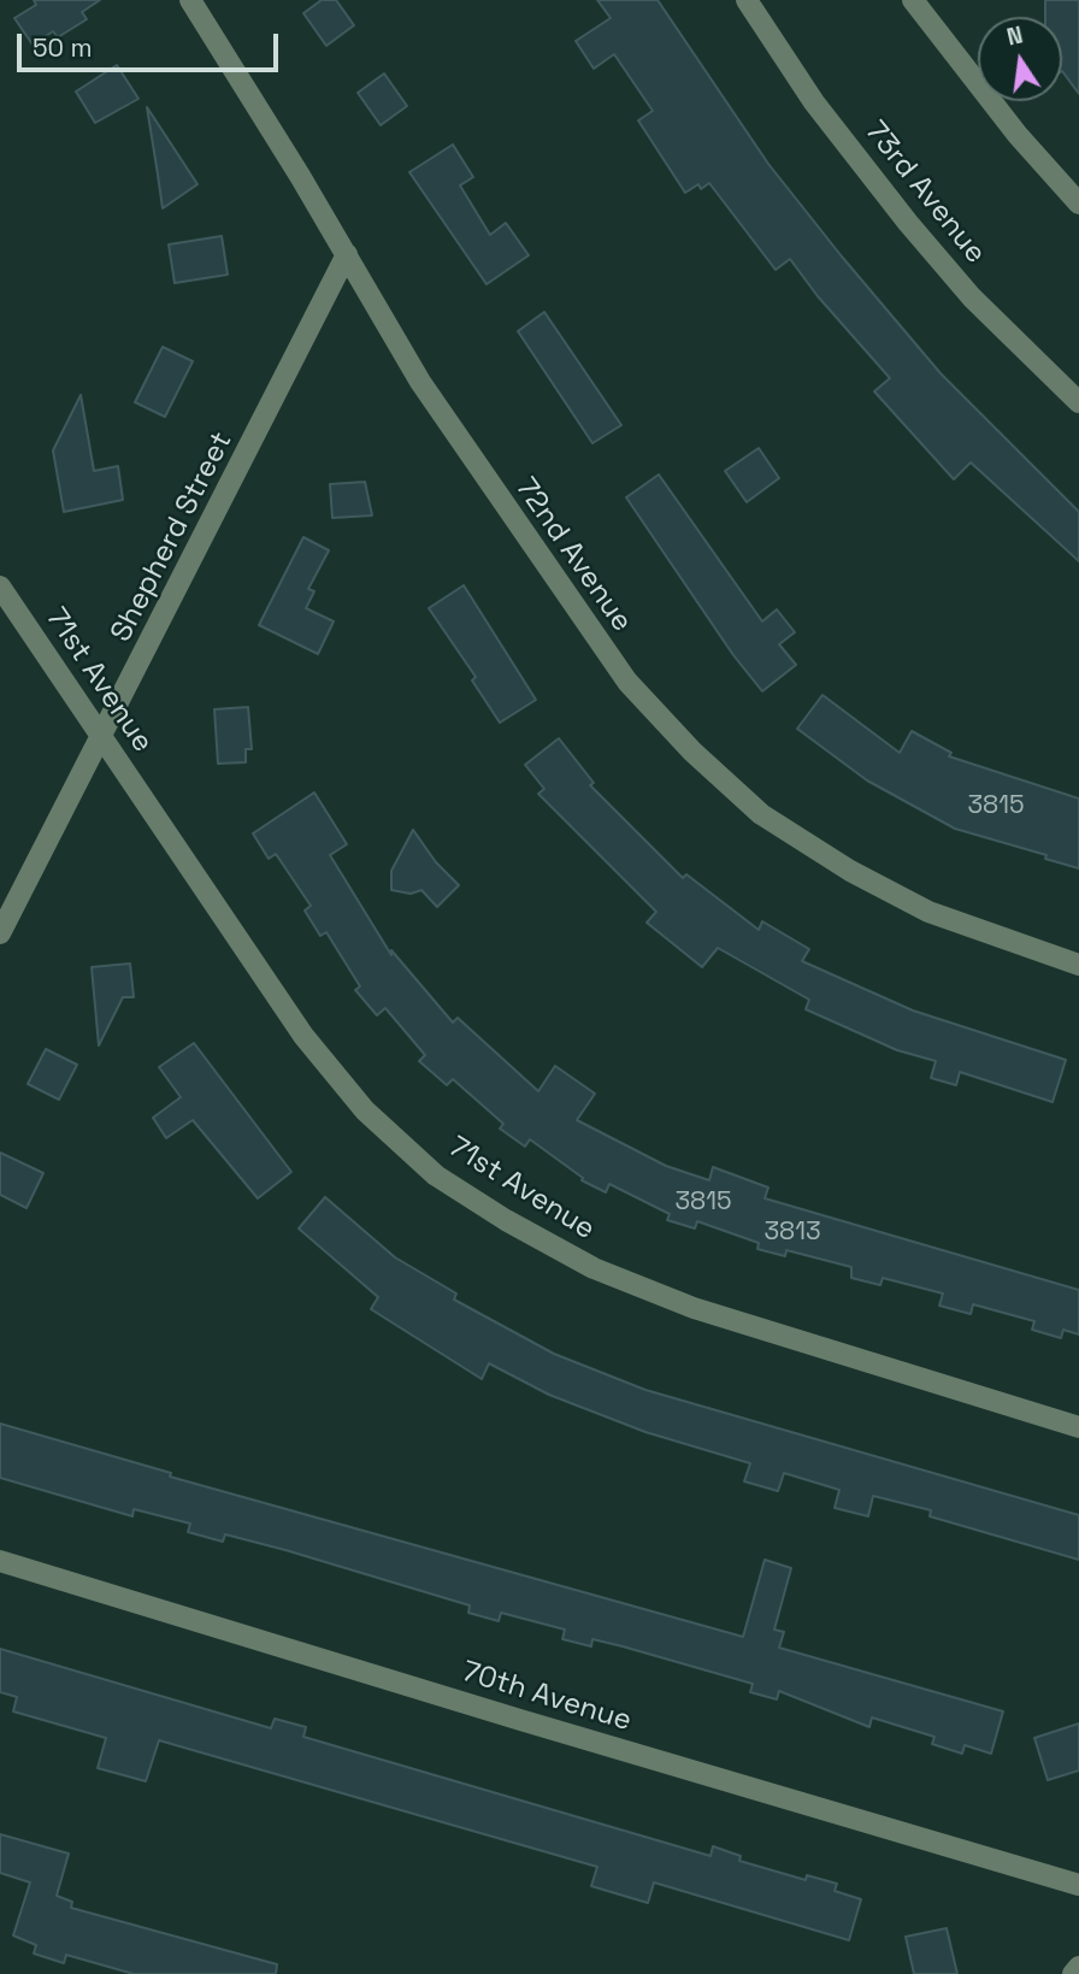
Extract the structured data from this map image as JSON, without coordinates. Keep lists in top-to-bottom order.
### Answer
{
  "streets": {
    "street": [
      "73rd Avenue",
      "Shepherd Street",
      "72nd Avenue",
      "71st Avenue",
      "70th Avenue"
    ]
  },
  "crossings": [
    ["Shepherd Street", "72nd Avenue"],
    ["Shepherd Street", "71st Avenue"]
  ],
  "house_numbers": ["3815", "3815", "3813"],
  "scale_bar": "50 m",
  "north": "top"
}
